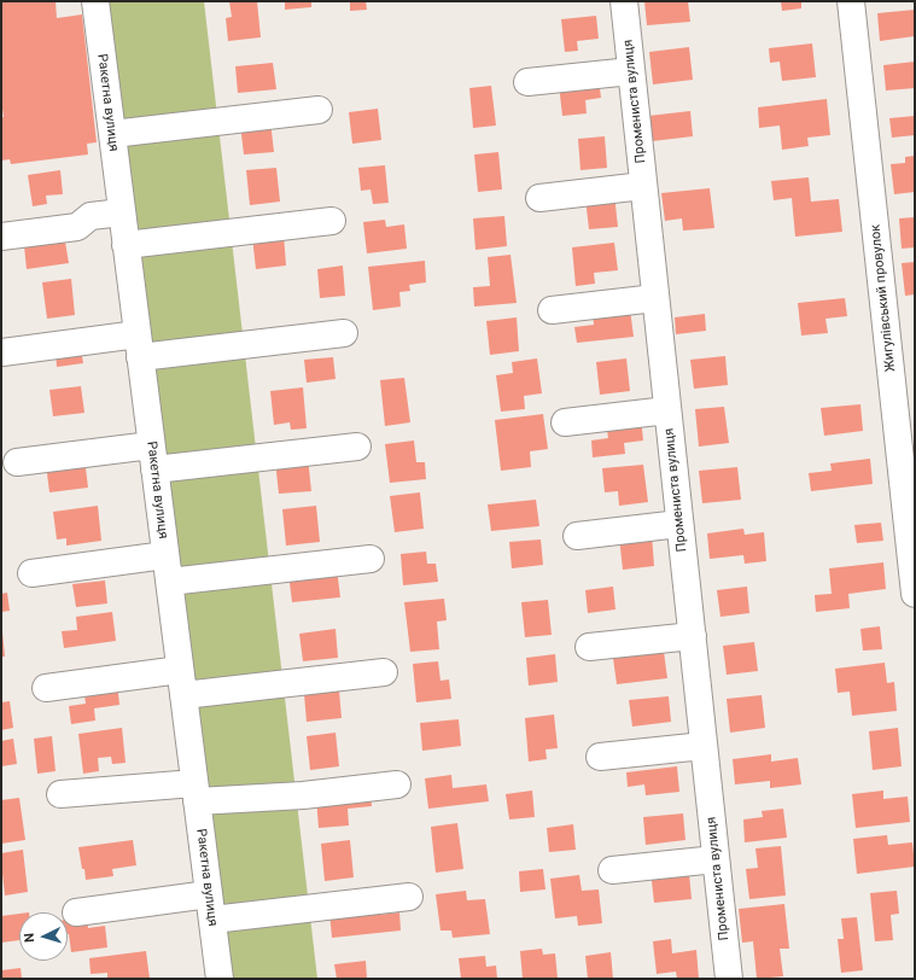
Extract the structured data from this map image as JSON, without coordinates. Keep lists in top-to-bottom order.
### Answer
{
  "streets": {
    "street": ["Промениста вулиця", "Ракетна вулиця", "Жигулівський провулок"]
  },
  "north": "left"
}
